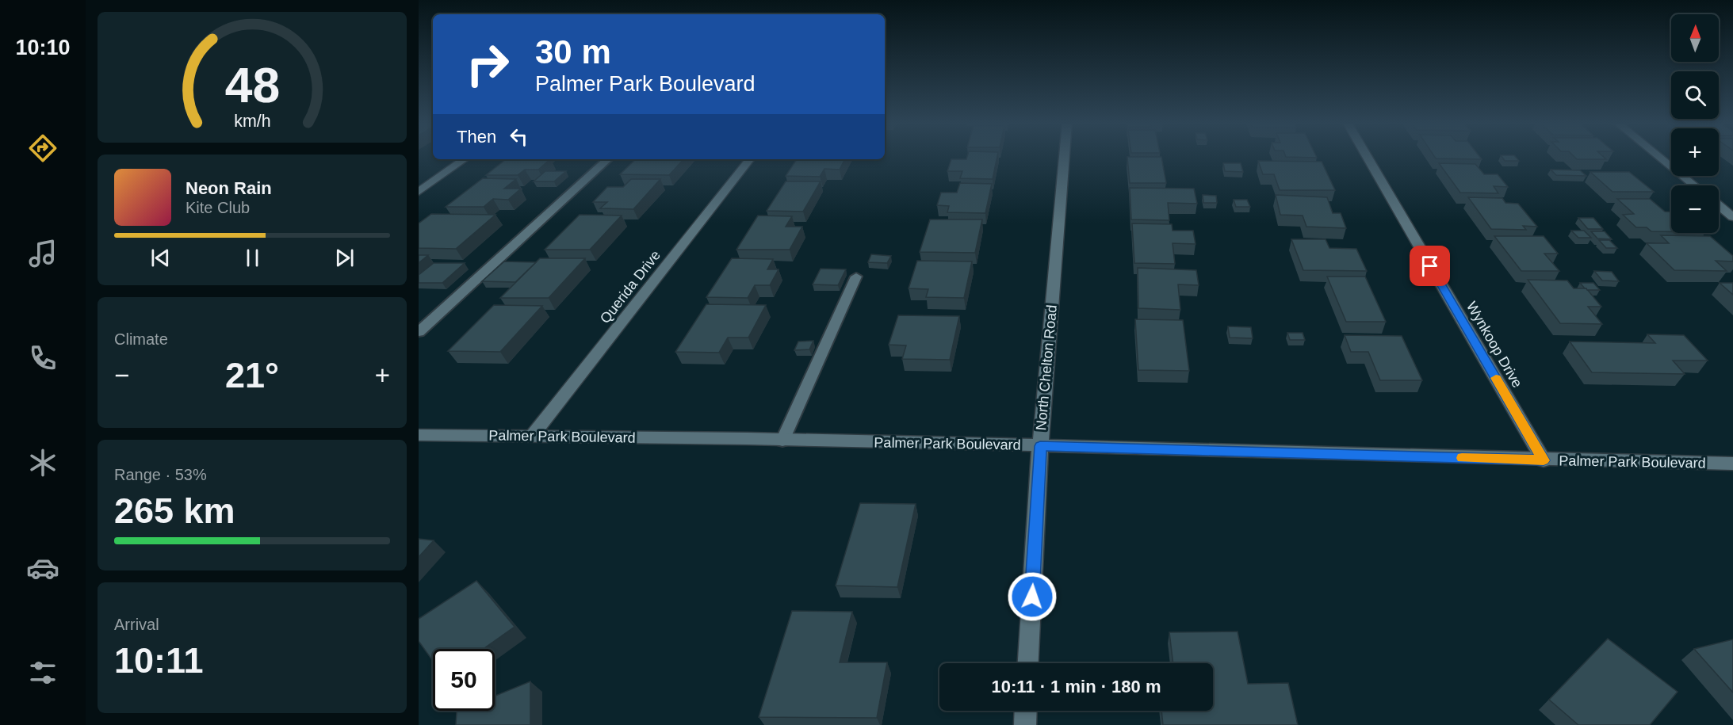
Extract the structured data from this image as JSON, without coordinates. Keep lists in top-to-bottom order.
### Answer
{
  "streets": {
    "main road": [
      "Querida Drive",
      "Wynkoop Drive",
      "North Chelton Road",
      "Palmer Park Boulevard"
    ]
  },
  "crossings": [
    ["Querida Drive", "Palmer Park Boulevard"],
    ["Wynkoop Drive", "Palmer Park Boulevard"],
    ["North Chelton Road", "Palmer Park Boulevard"]
  ],
  "north": "top",
  "page": {
    "tabs": "10:10",
    "map_buttons": ["+", "−"],
    "turn": ["30 m", "Palmer Park Boulevard"],
    "then": "Then",
    "song": ["Neon Rain", "Kite Club"],
    "tile": [
      "Climate",
      ["Range · 53%", "265 km"],
      ["Arrival", "10:11"]
    ],
    "heat": ["−", "21°", "+"],
    "limit": "50",
    "trip": "10:11 · 1 min · 180 m",
    "gauge": ["48", "km/h"]
  }
}
